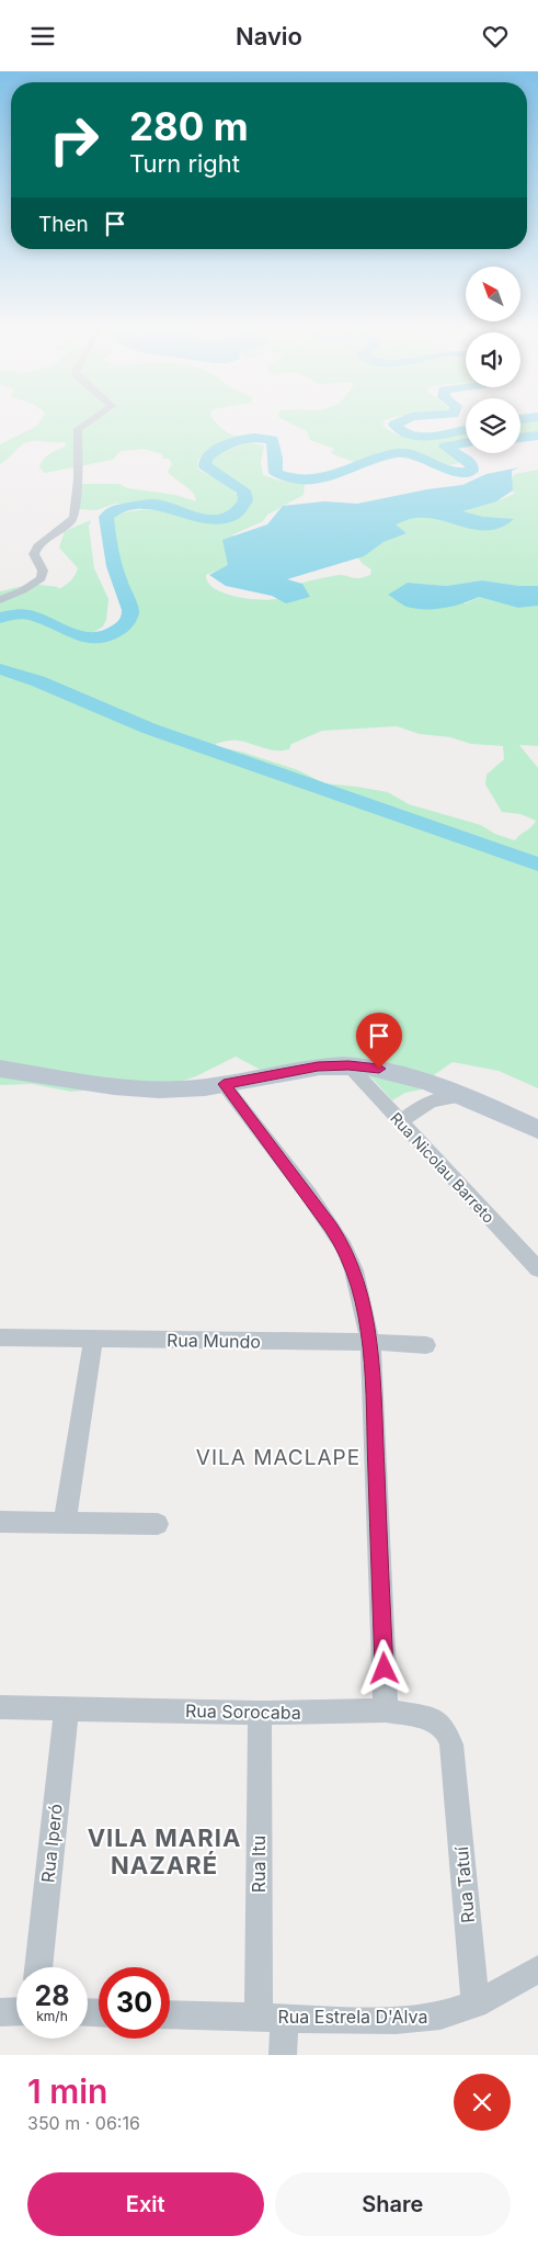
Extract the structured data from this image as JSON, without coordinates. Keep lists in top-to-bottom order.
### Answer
{
  "streets": {
    "street": [
      "Rua Nicolau Barreto",
      "Rua Mundo",
      "Rua Sorocaba",
      "Rua Iperó",
      "Rua Itu",
      "Rua Tatuí",
      "Rua Estrela D'Alva"
    ]
  },
  "crossings": [
    ["Rua Sorocaba", "Rua Iperó"],
    ["Rua Sorocaba", "Rua Itu"],
    ["Rua Sorocaba", "Rua Tatuí"],
    ["Rua Itu", "Rua Estrela D'Alva"],
    ["Rua Tatuí", "Rua Estrela D'Alva"]
  ],
  "districts": ["VILA MACLAPE", "VILA MARIA NAZARÉ"],
  "north": "top left",
  "page": {
    "header": "Navio",
    "turn": ["280 m", "Turn right"],
    "then": "Then",
    "speed": "28 km/h",
    "limit": "30",
    "heading": ["1 min", "350 m · 06:16"],
    "buttons": ["Exit", "Share"]
  }
}
